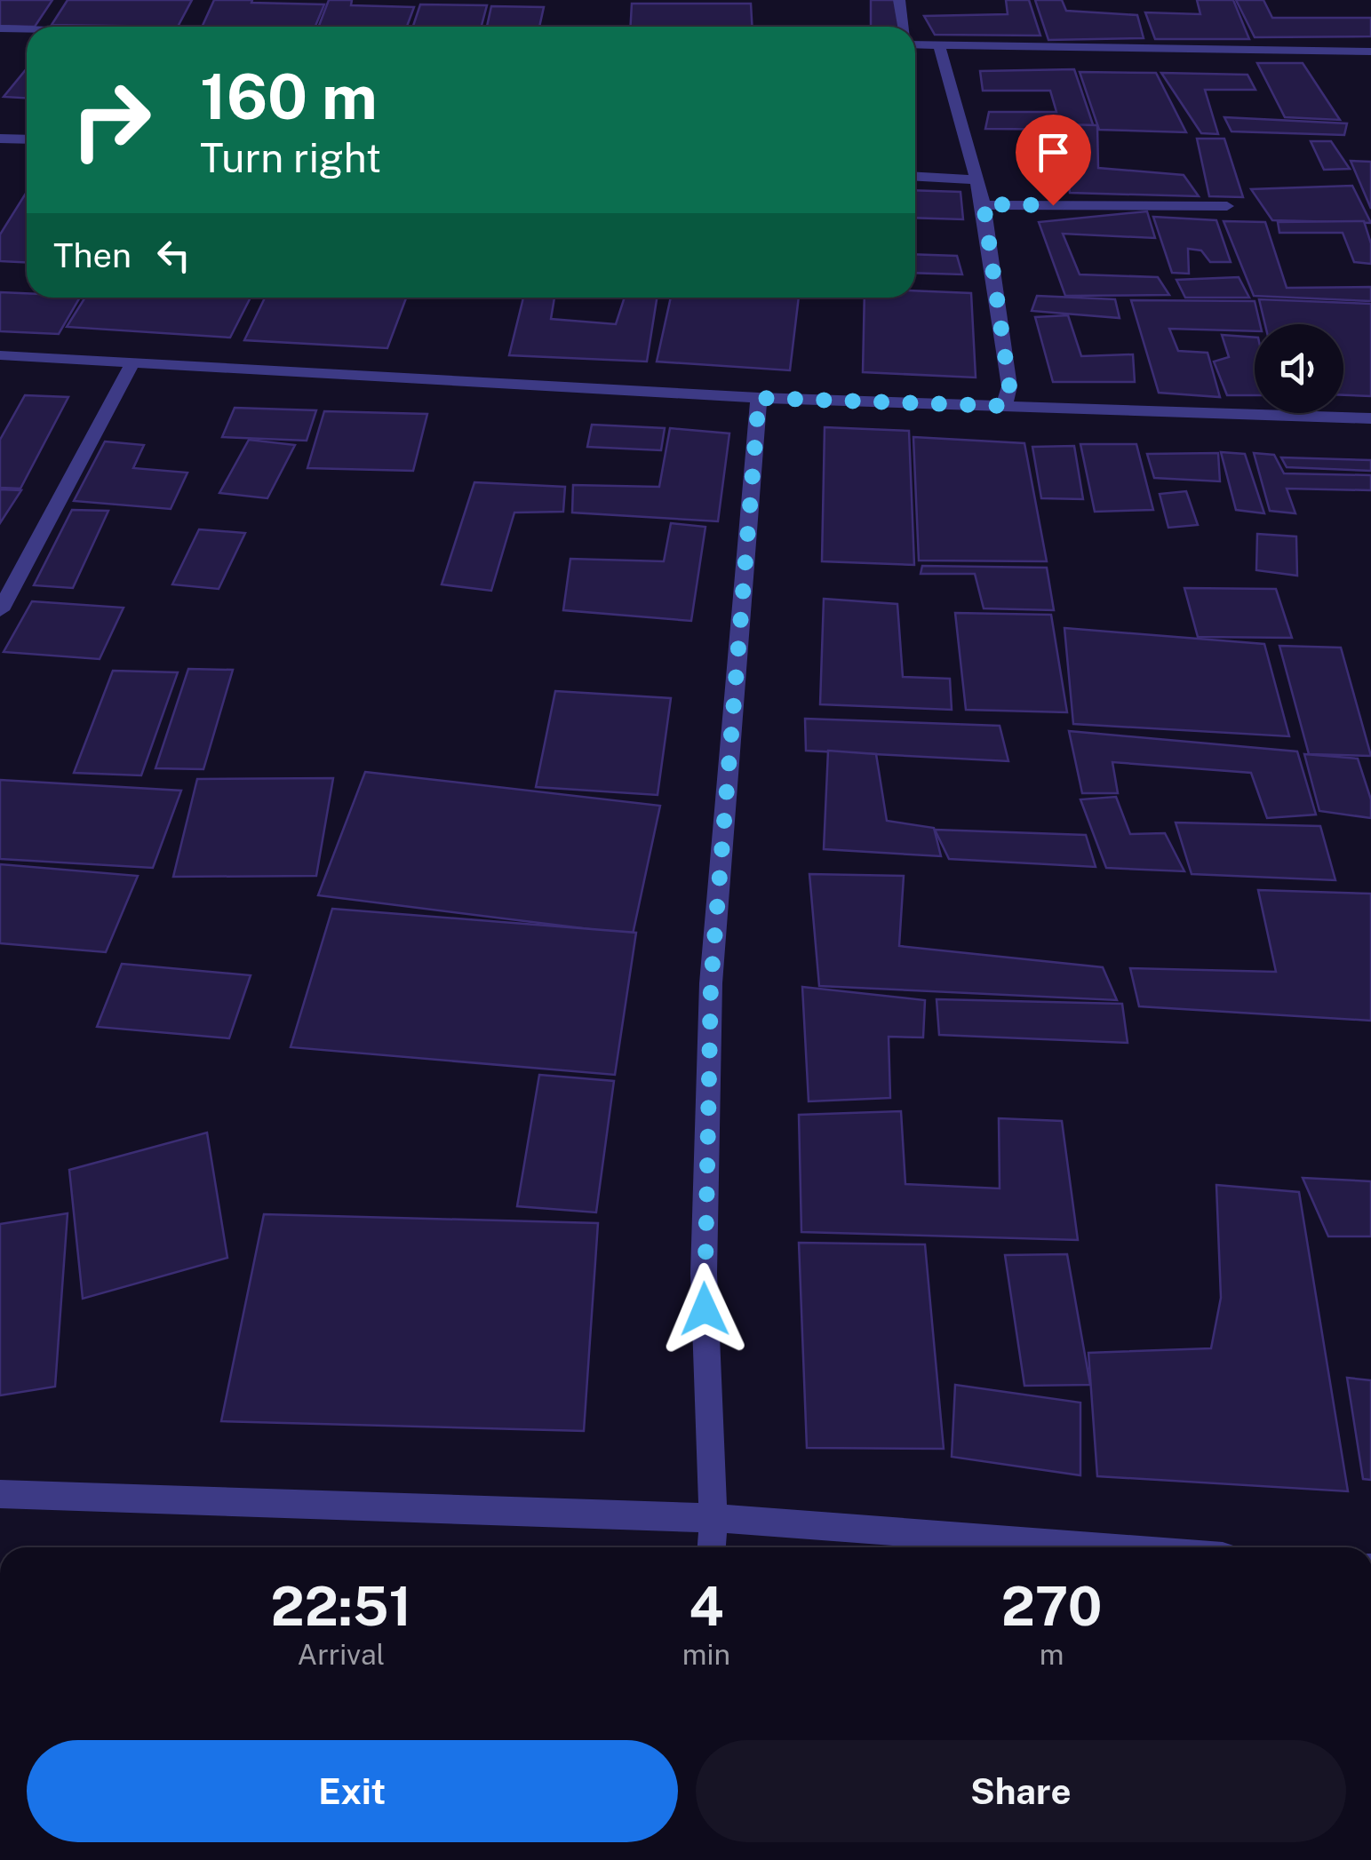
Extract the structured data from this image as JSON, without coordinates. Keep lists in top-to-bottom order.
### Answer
{
  "page": {
    "turn": ["160 m", "Turn right"],
    "then": "Then",
    "eta": [
      "22:51",
      "Arrival",
      "4",
      "min",
      "270",
      "m"
    ],
    "buttons": ["Exit", "Share"]
  }
}
